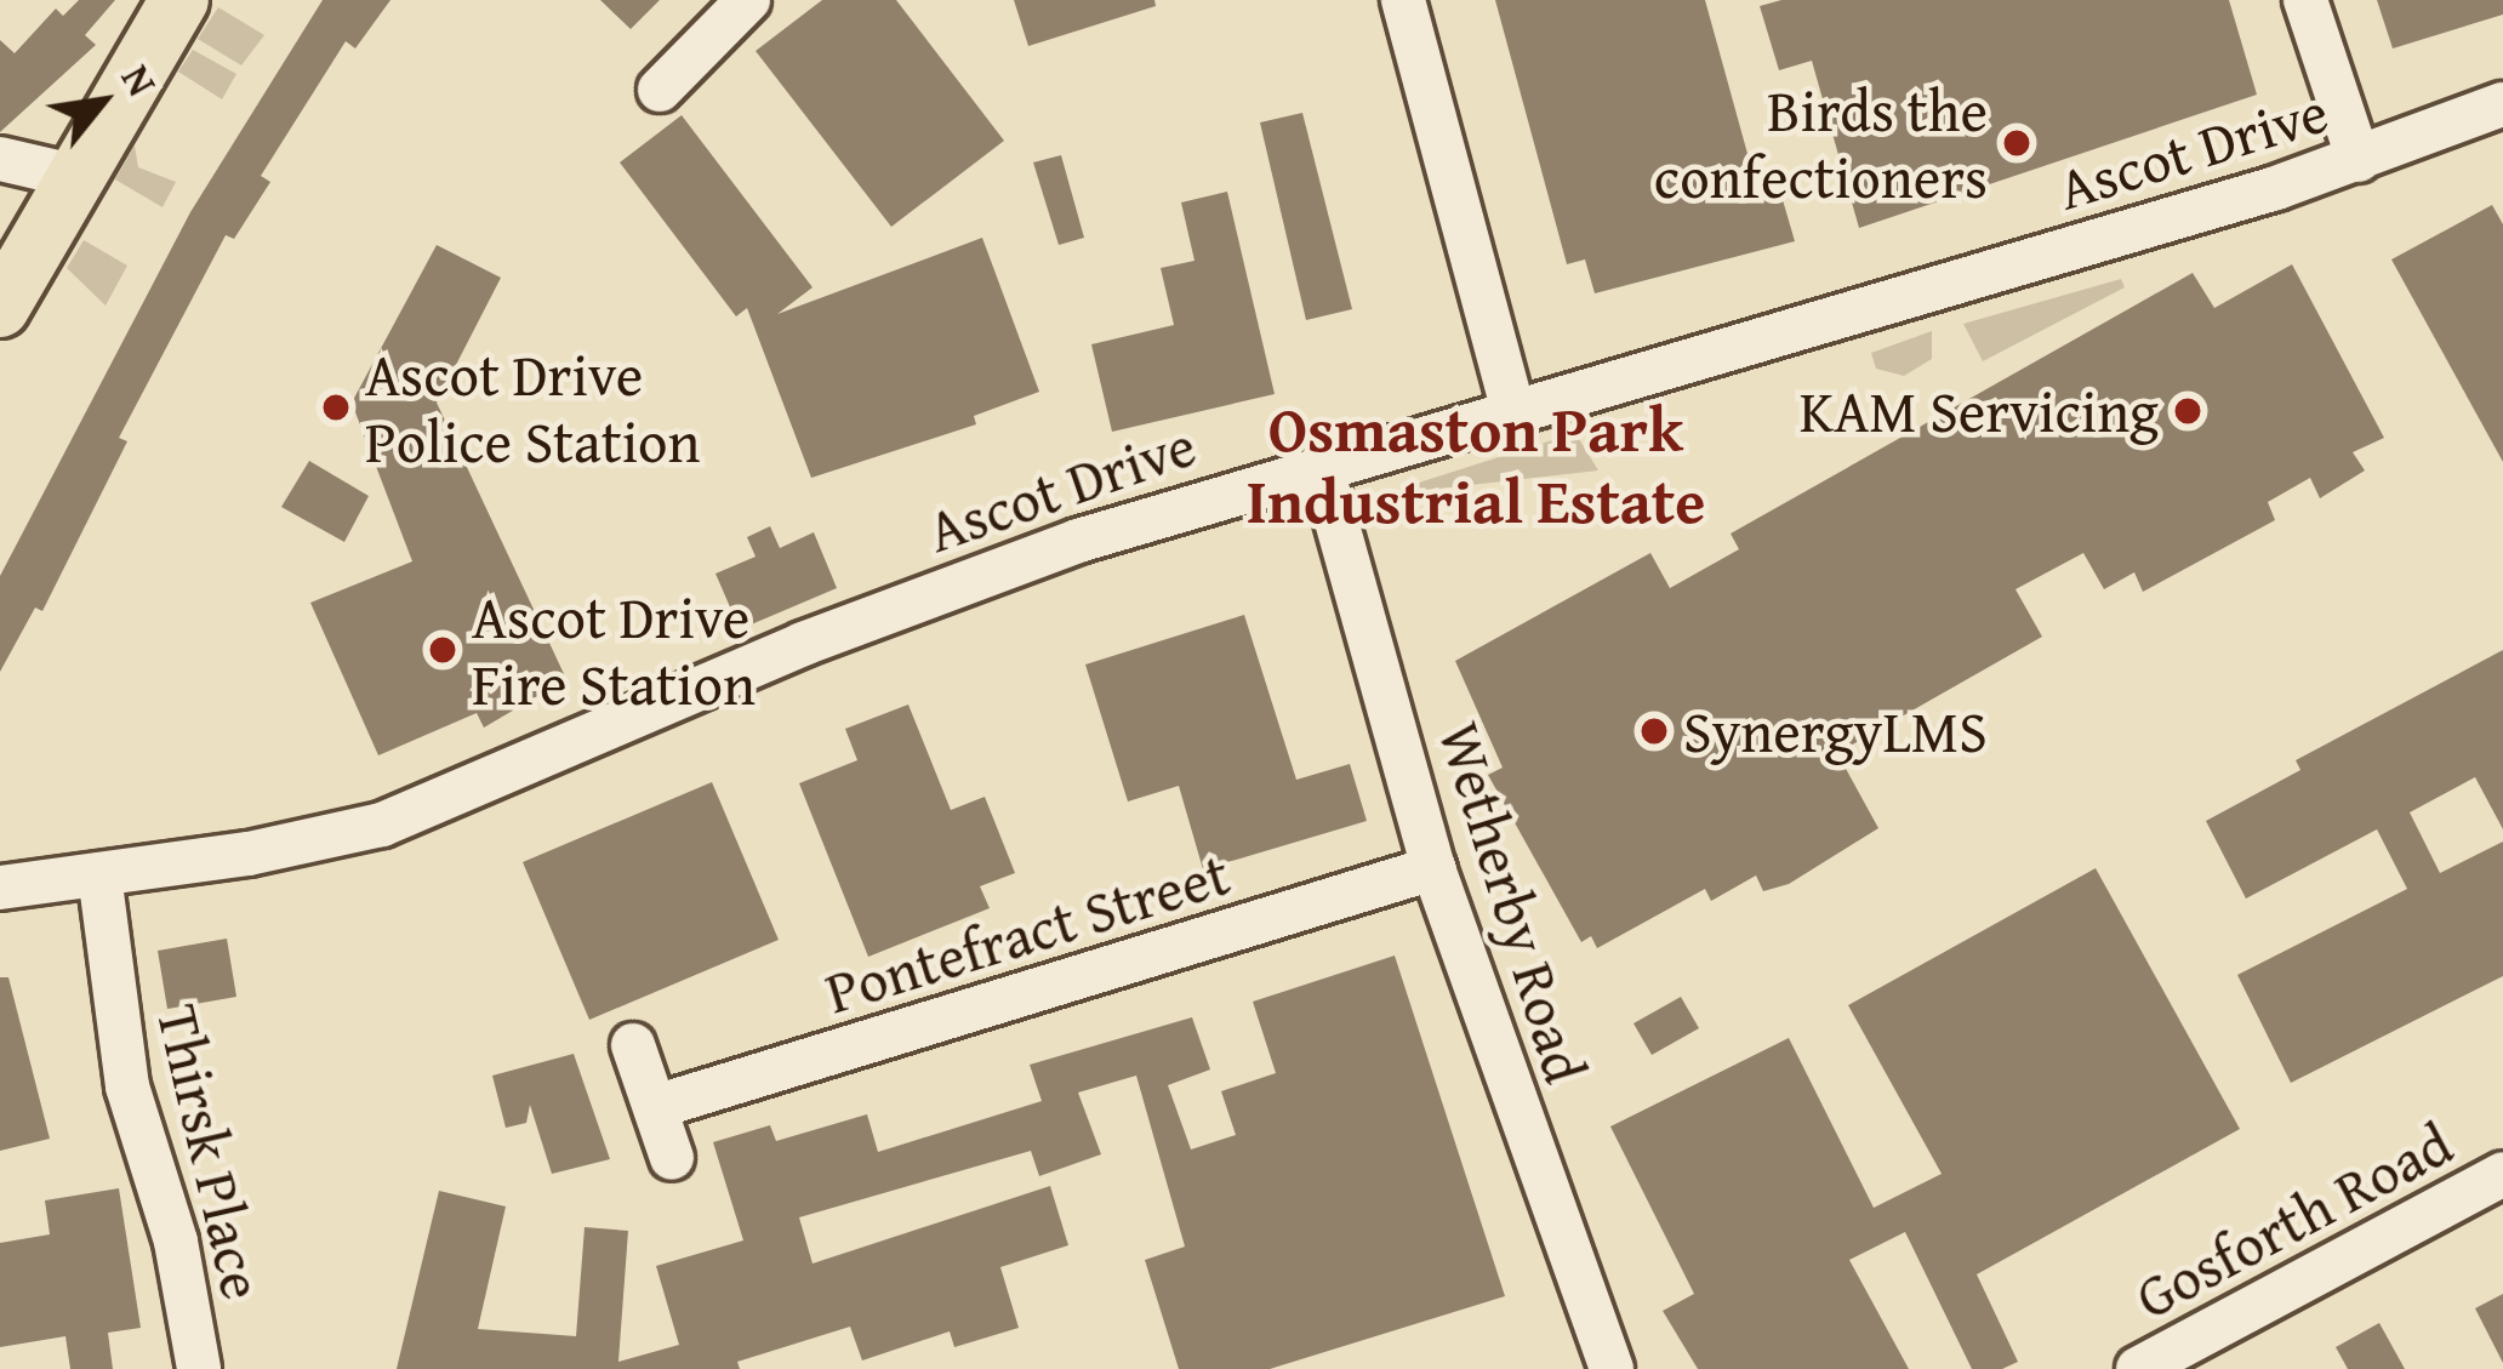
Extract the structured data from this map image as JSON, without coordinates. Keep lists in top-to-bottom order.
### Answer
{
  "streets": {
    "street": [
      "Ascot Drive",
      "Wetherby Road",
      "Pontefract Street",
      "Thirsk Place",
      "Gosforth Road"
    ]
  },
  "crossings": [
    ["Ascot Drive", "Wetherby Road"],
    ["Ascot Drive", "Thirsk Place"],
    ["Wetherby Road", "Pontefract Street"]
  ],
  "districts": ["Osmaston Park Industrial Estate"],
  "places": [
    "Birds the confectioners",
    "Ascot Drive Police Station",
    "KAM Servicing",
    "Ascot Drive Fire Station",
    "SynergyLMS"
  ],
  "north": "top right"
}
